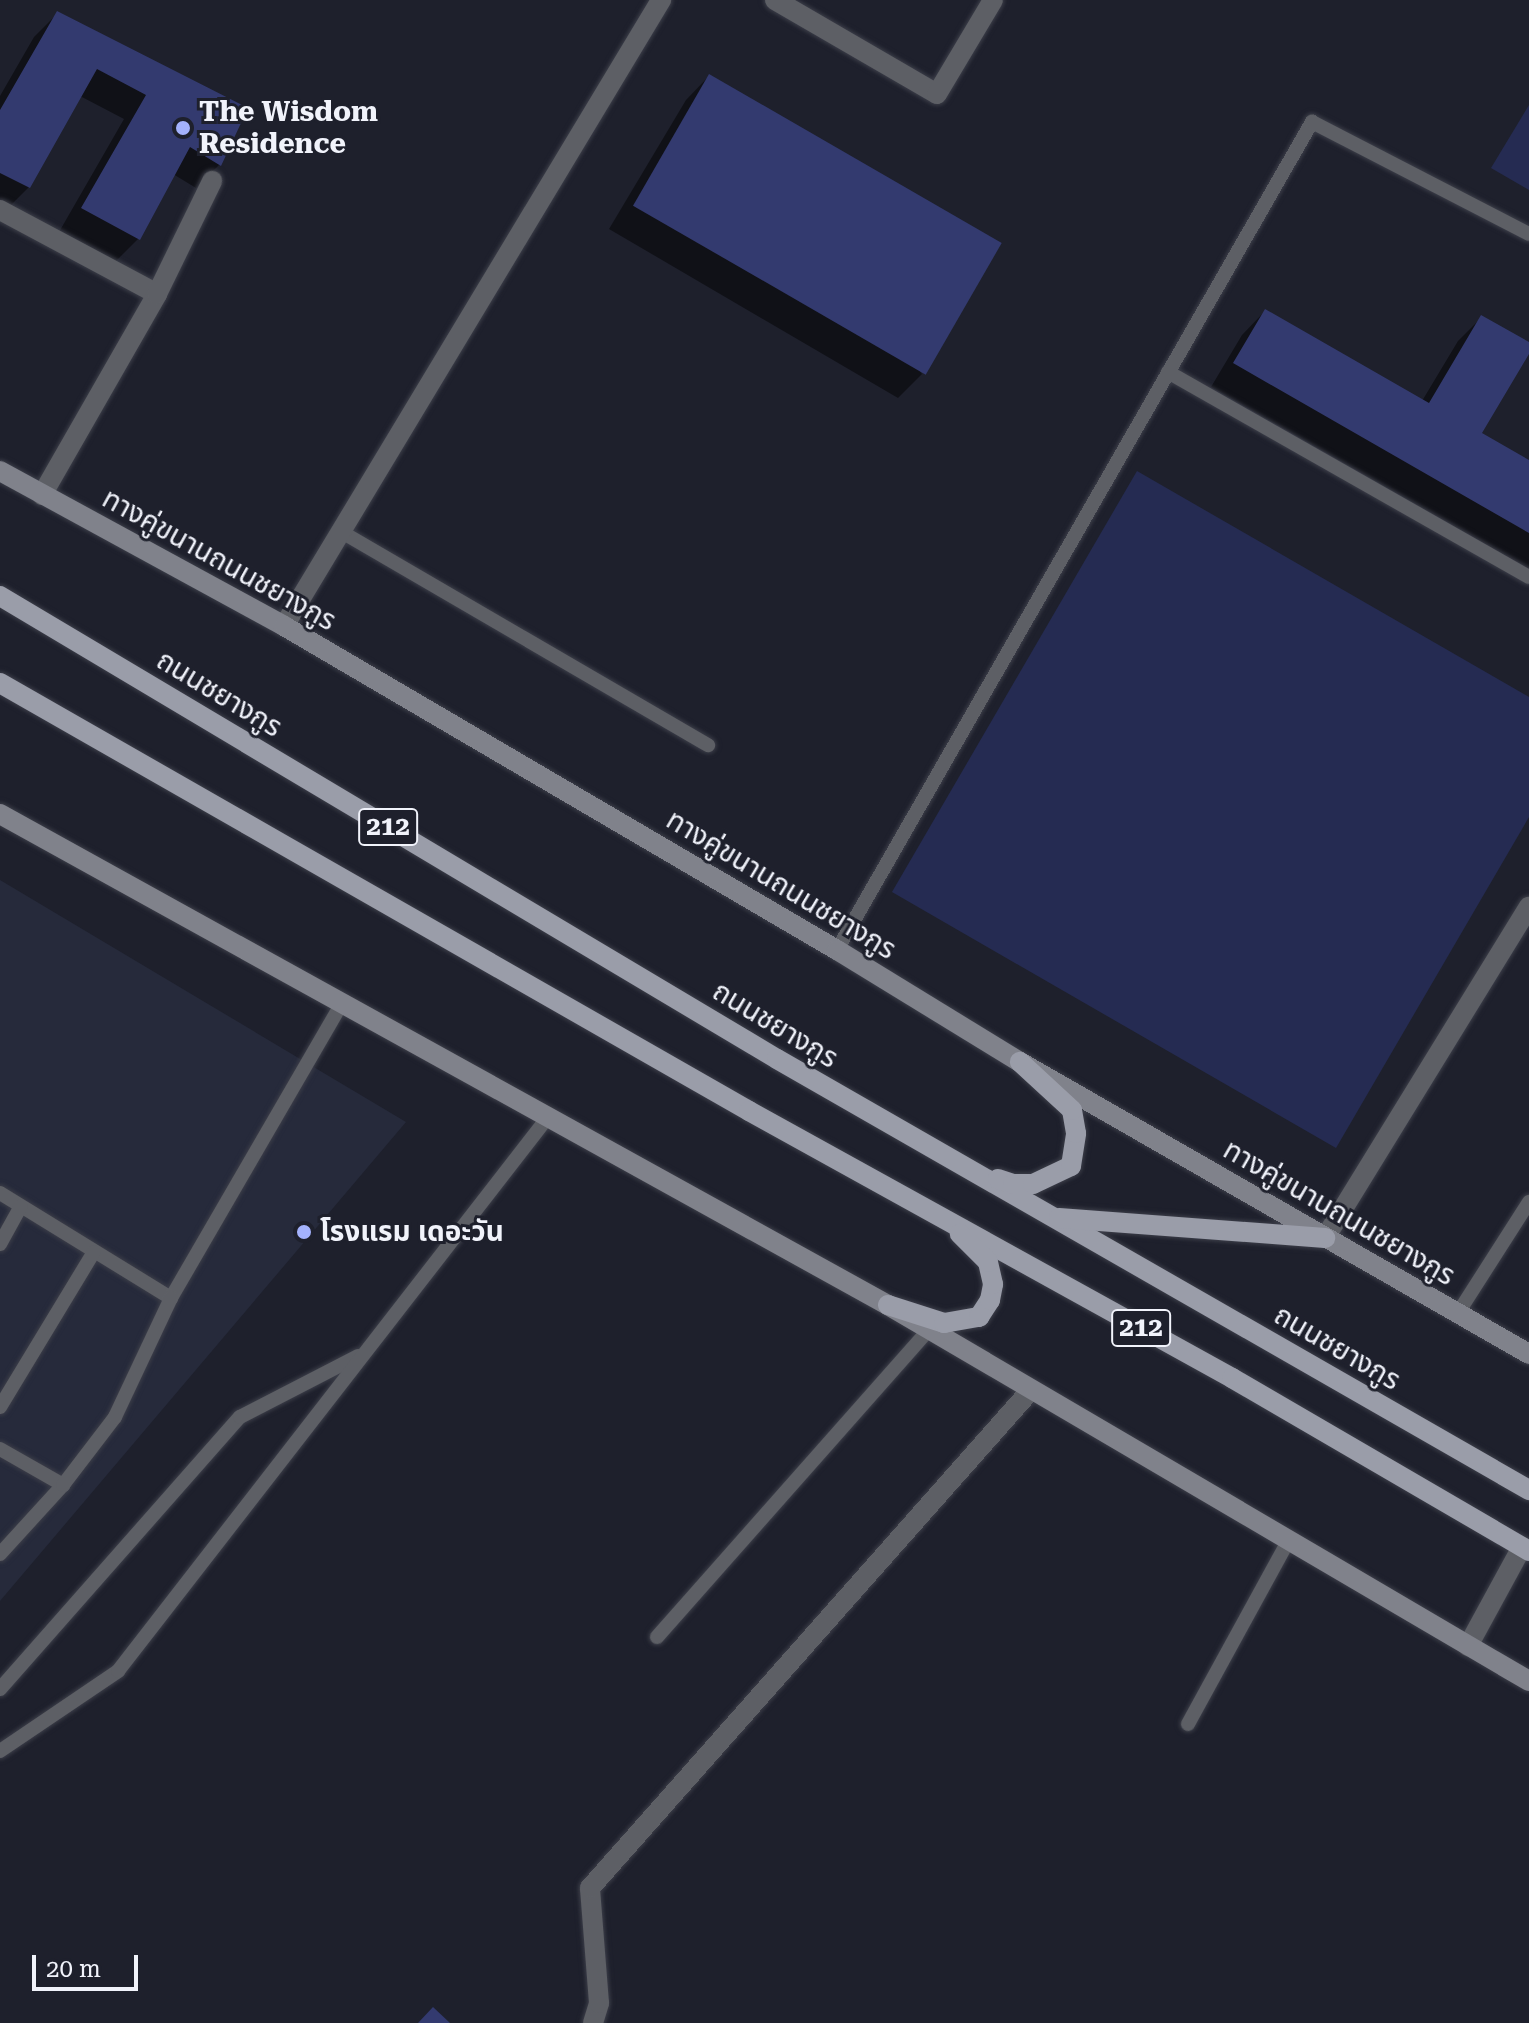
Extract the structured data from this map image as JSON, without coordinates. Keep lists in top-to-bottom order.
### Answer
{
  "streets": {
    "main road": ["ทางคู่ขนานถนนชยางกูร", "ถนนชยางกูร", "212"]
  },
  "places": ["The Wisdom Residence", "โรงแรม เดอะวัน"],
  "scale_bar": "20 m"
}
